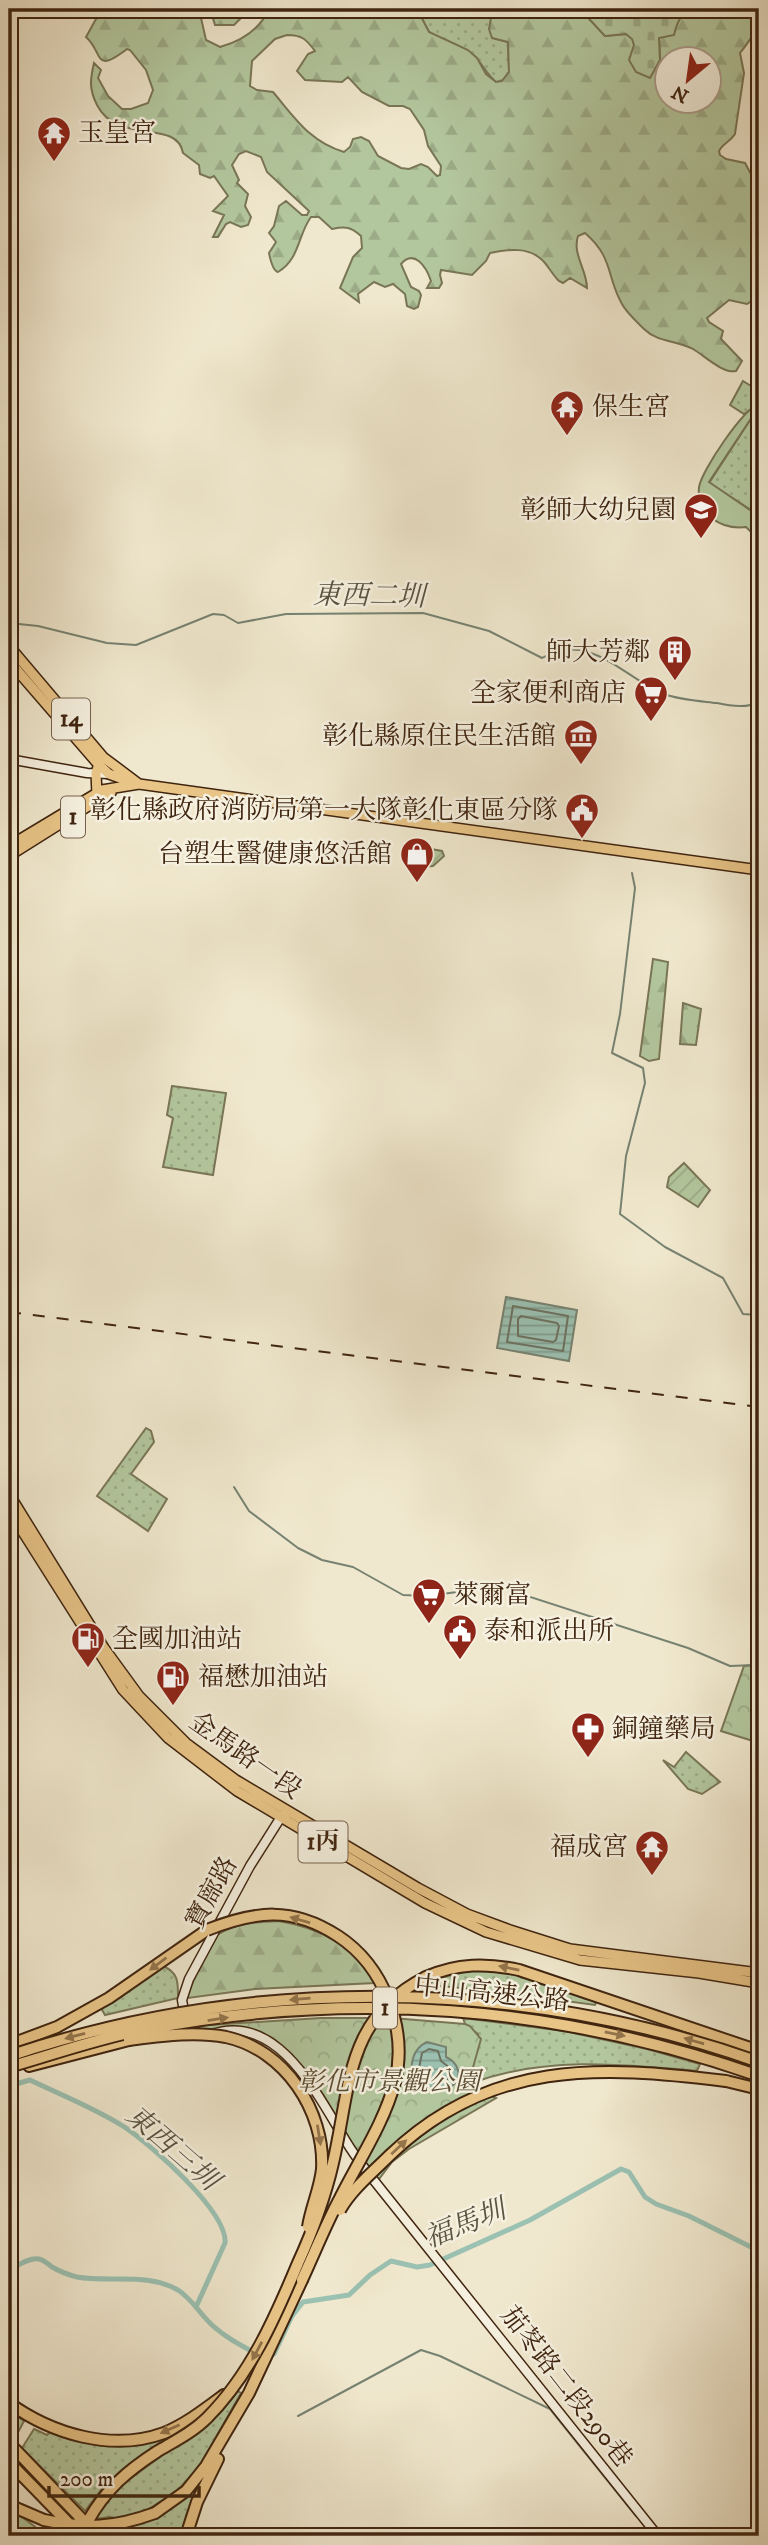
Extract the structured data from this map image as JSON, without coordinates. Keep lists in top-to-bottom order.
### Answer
{
  "streets": {
    "highway": ["1", "中山高速公路"],
    "main road": ["14", "金馬路一段", "1丙"],
    "street": ["寶廍路", "茄苳路二段290巷"]
  },
  "crossings": [
    ["14", "1"],
    ["金馬路一段", "寶廍路"],
    ["寶廍路", "茄苳路二段290巷"]
  ],
  "water": ["東西二圳", "東西三圳", "福馬圳"],
  "parks": ["彰化市景觀公園"],
  "places": {
    "temple": ["玉皇宮", "保生宮", "福成宮"],
    "school or university": ["彰師大幼兒園"],
    "building": ["師大芳鄰"],
    "supermarket": ["全家便利商店", "萊爾富"],
    "museum": ["彰化縣原住民生活館"],
    "public building": ["彰化縣政府消防局第一大隊彰化東區分隊", "泰和派出所"],
    "shop": ["台塑生醫健康悠活館"],
    "fuel station": ["全國加油站", "福懋加油站"],
    "pharmacy": ["銅鐘藥局"]
  },
  "scale_bar": "200 m",
  "north": "bottom left"
}
